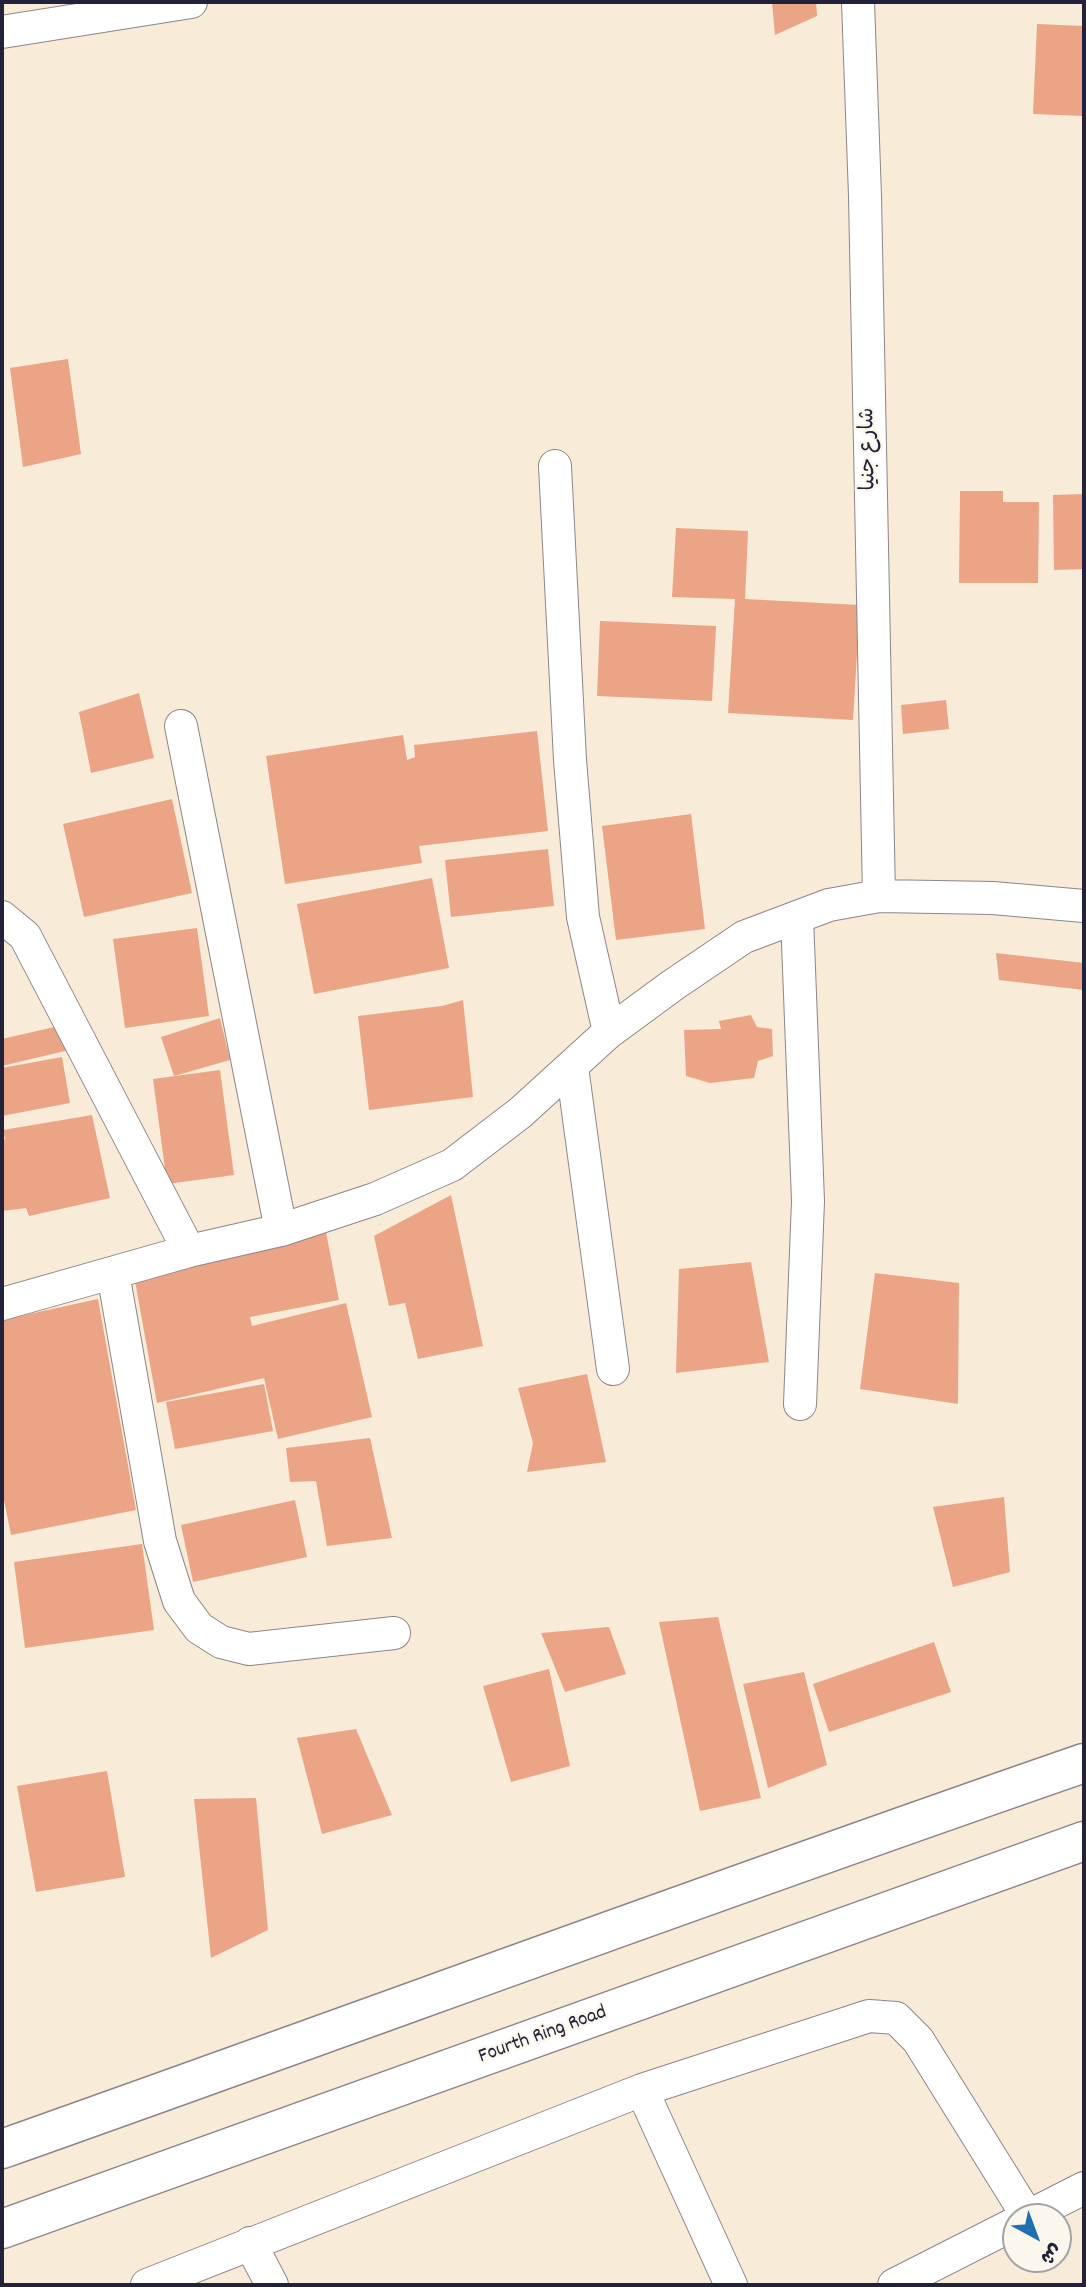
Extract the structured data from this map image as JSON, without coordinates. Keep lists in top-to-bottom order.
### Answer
{
  "streets": {
    "main road": ["Fourth Ring Road"],
    "street": ["شارع جنيا"]
  },
  "north": "bottom right"
}
